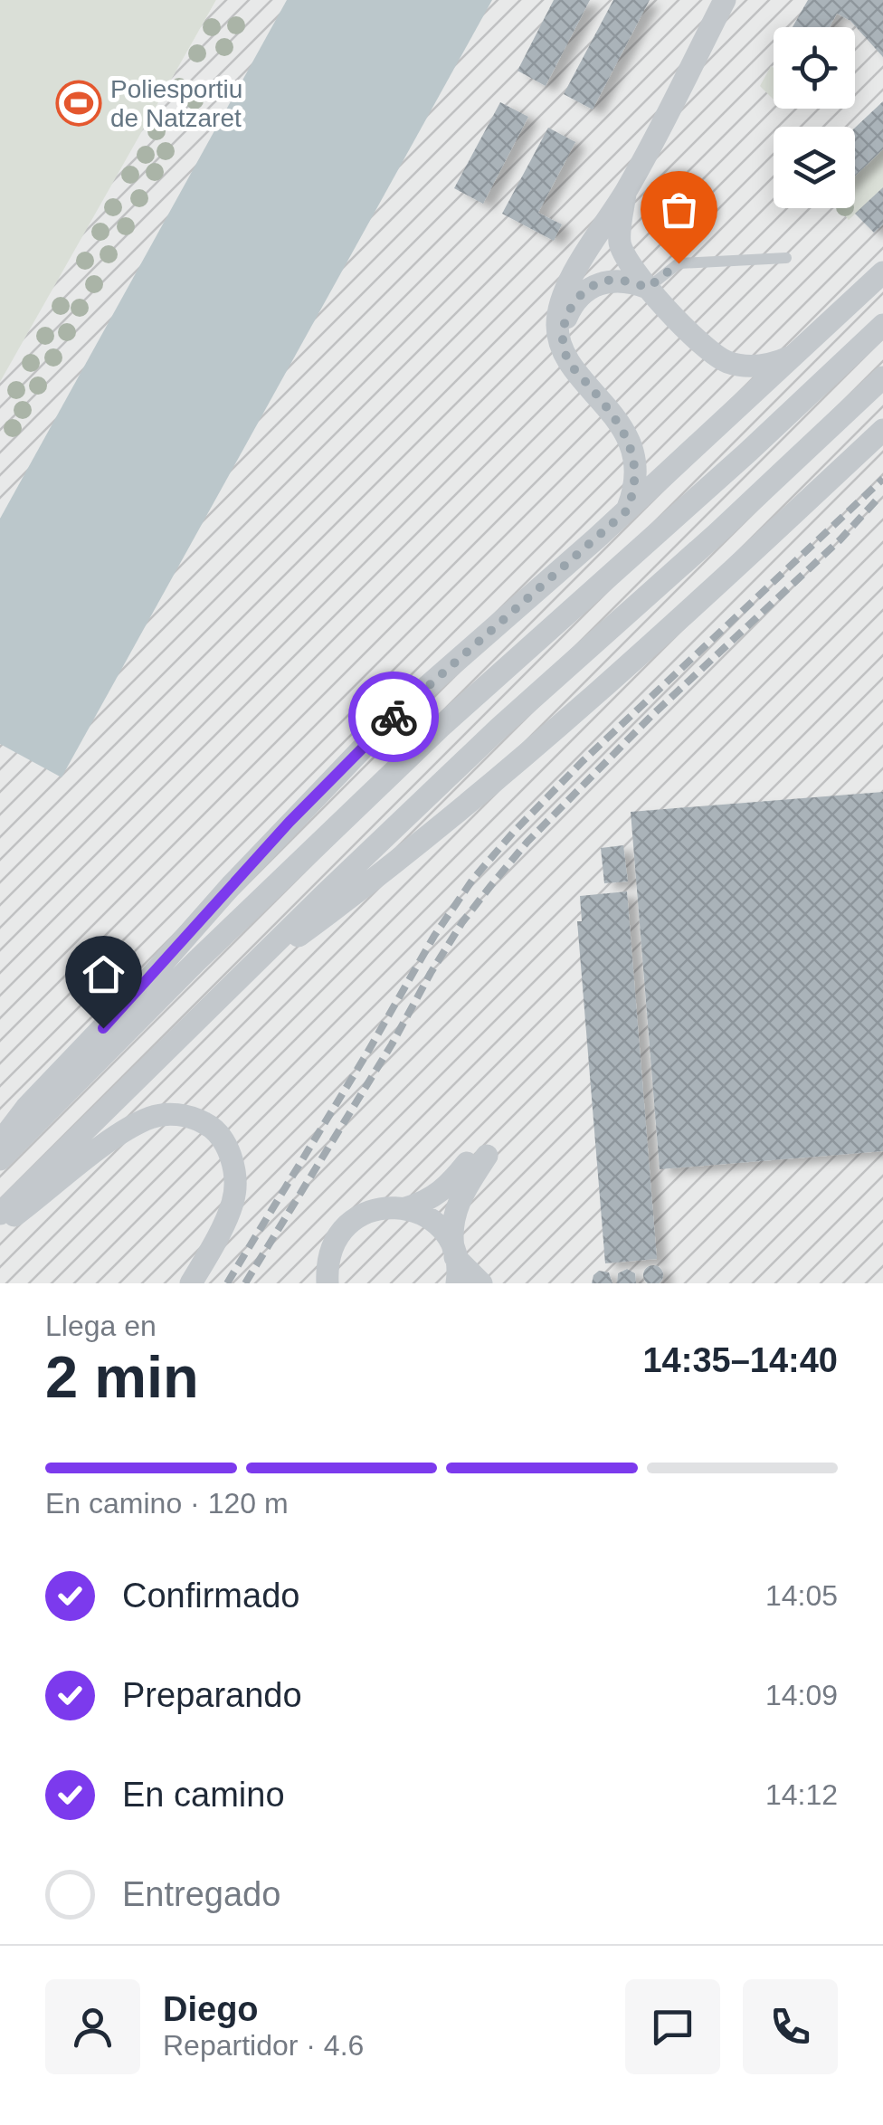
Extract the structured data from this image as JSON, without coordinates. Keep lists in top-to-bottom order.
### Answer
{
  "places": {
    "sports": ["Poliesportiu de Natzaret"]
  },
  "page": {
    "heading": ["2 min", "Llega en", "14:35–14:40"],
    "panel": ["Diego", "Repartidor · 4.6"],
    "bar": "En camino · 120 m",
    "list": [
      ["Confirmado", "14:05"],
      ["Preparando", "14:09"],
      ["En camino", "14:12"],
      "Entregado"
    ]
  }
}
